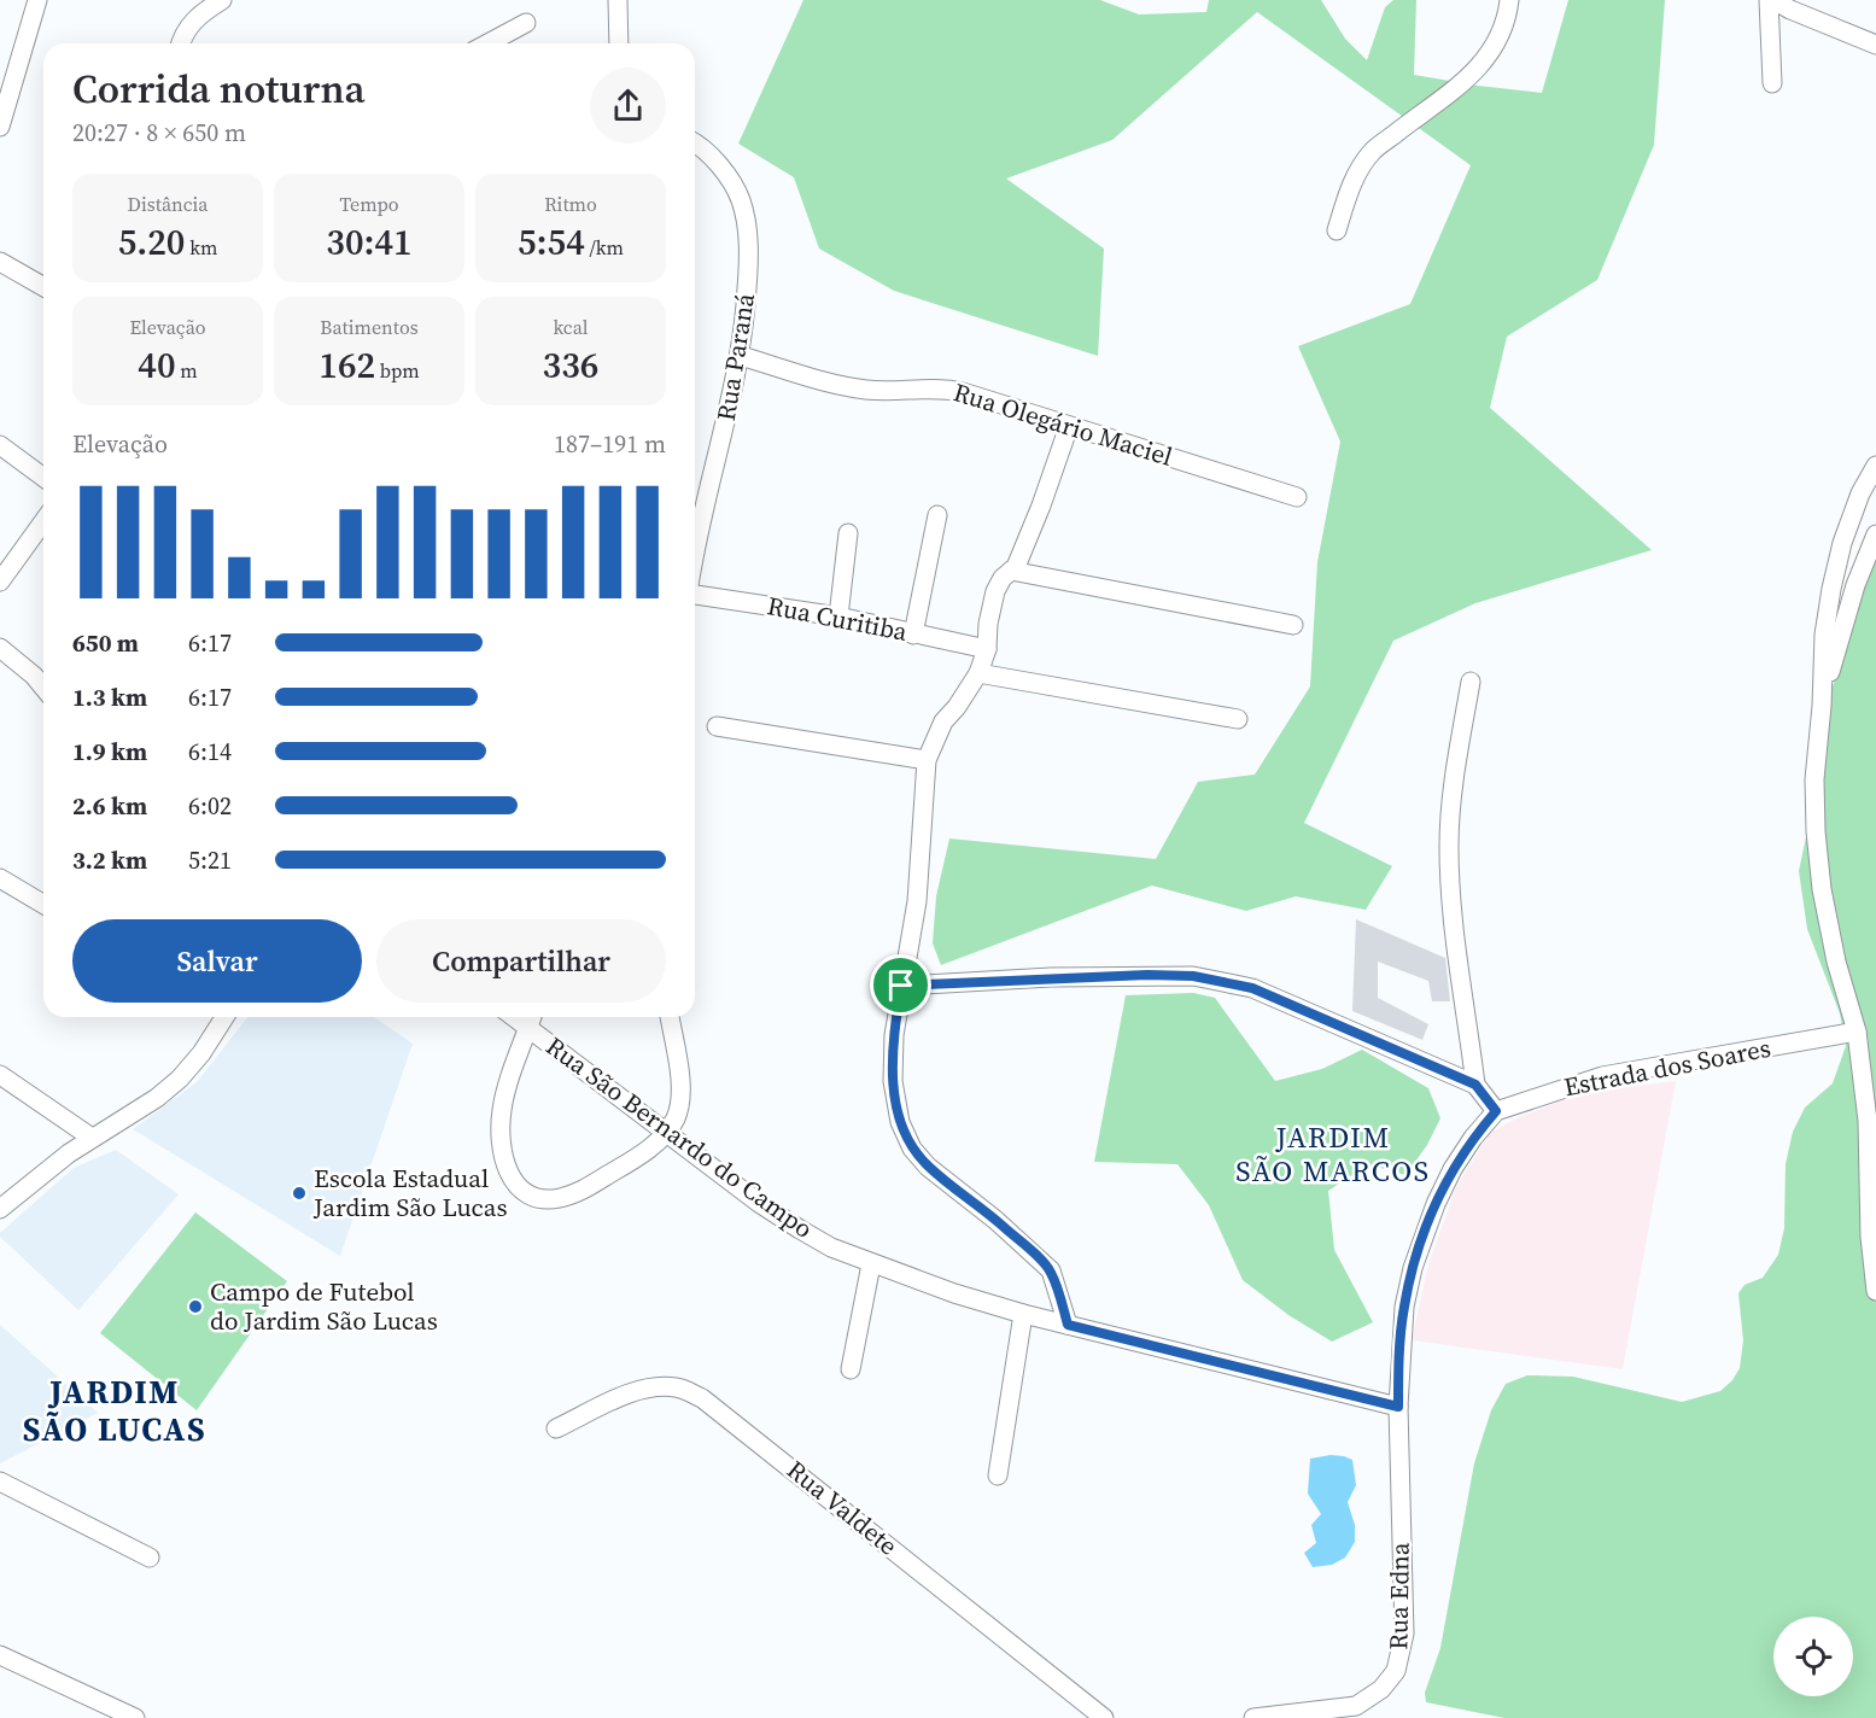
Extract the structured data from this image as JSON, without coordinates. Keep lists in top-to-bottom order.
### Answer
{
  "streets": {
    "street": [
      "Rua Paraná",
      "Rua Olegário Maciel",
      "Rua Curitiba",
      "Estrada dos Soares",
      "Rua São Bernardo do Campo",
      "Rua Valdete",
      "Rua Edna"
    ]
  },
  "crossings": [
    ["Rua Paraná", "Rua Olegário Maciel"],
    ["Rua São Bernardo do Campo", "Rua Edna"]
  ],
  "districts": ["JARDIM SÃO MARCOS", "JARDIM SÃO LUCAS"],
  "places": ["Escola Estadual Jardim São Lucas", "Campo de Futebol do Jardim São Lucas"],
  "page": {
    "heading": ["Corrida noturna", "20:27 · 8 × 650 m"],
    "stats": [
      ["Distância", "5.20 km"],
      ["Tempo", "30:41"],
      ["Ritmo", "5:54 /km"],
      ["Elevação", "40 m"],
      ["Batimentos", "162 bpm"],
      ["kcal", "336"]
    ],
    "chart": ["Elevação", "187–191 m"],
    "list": [
      {
        "name": "650 m",
        "note": "6:17"
      },
      {
        "name": "1.3 km",
        "note": "6:17"
      },
      {
        "name": "1.9 km",
        "note": "6:14"
      },
      {
        "name": "2.6 km",
        "note": "6:02"
      },
      {
        "name": "3.2 km",
        "note": "5:21"
      }
    ],
    "buttons": ["Salvar", "Compartilhar"]
  }
}
